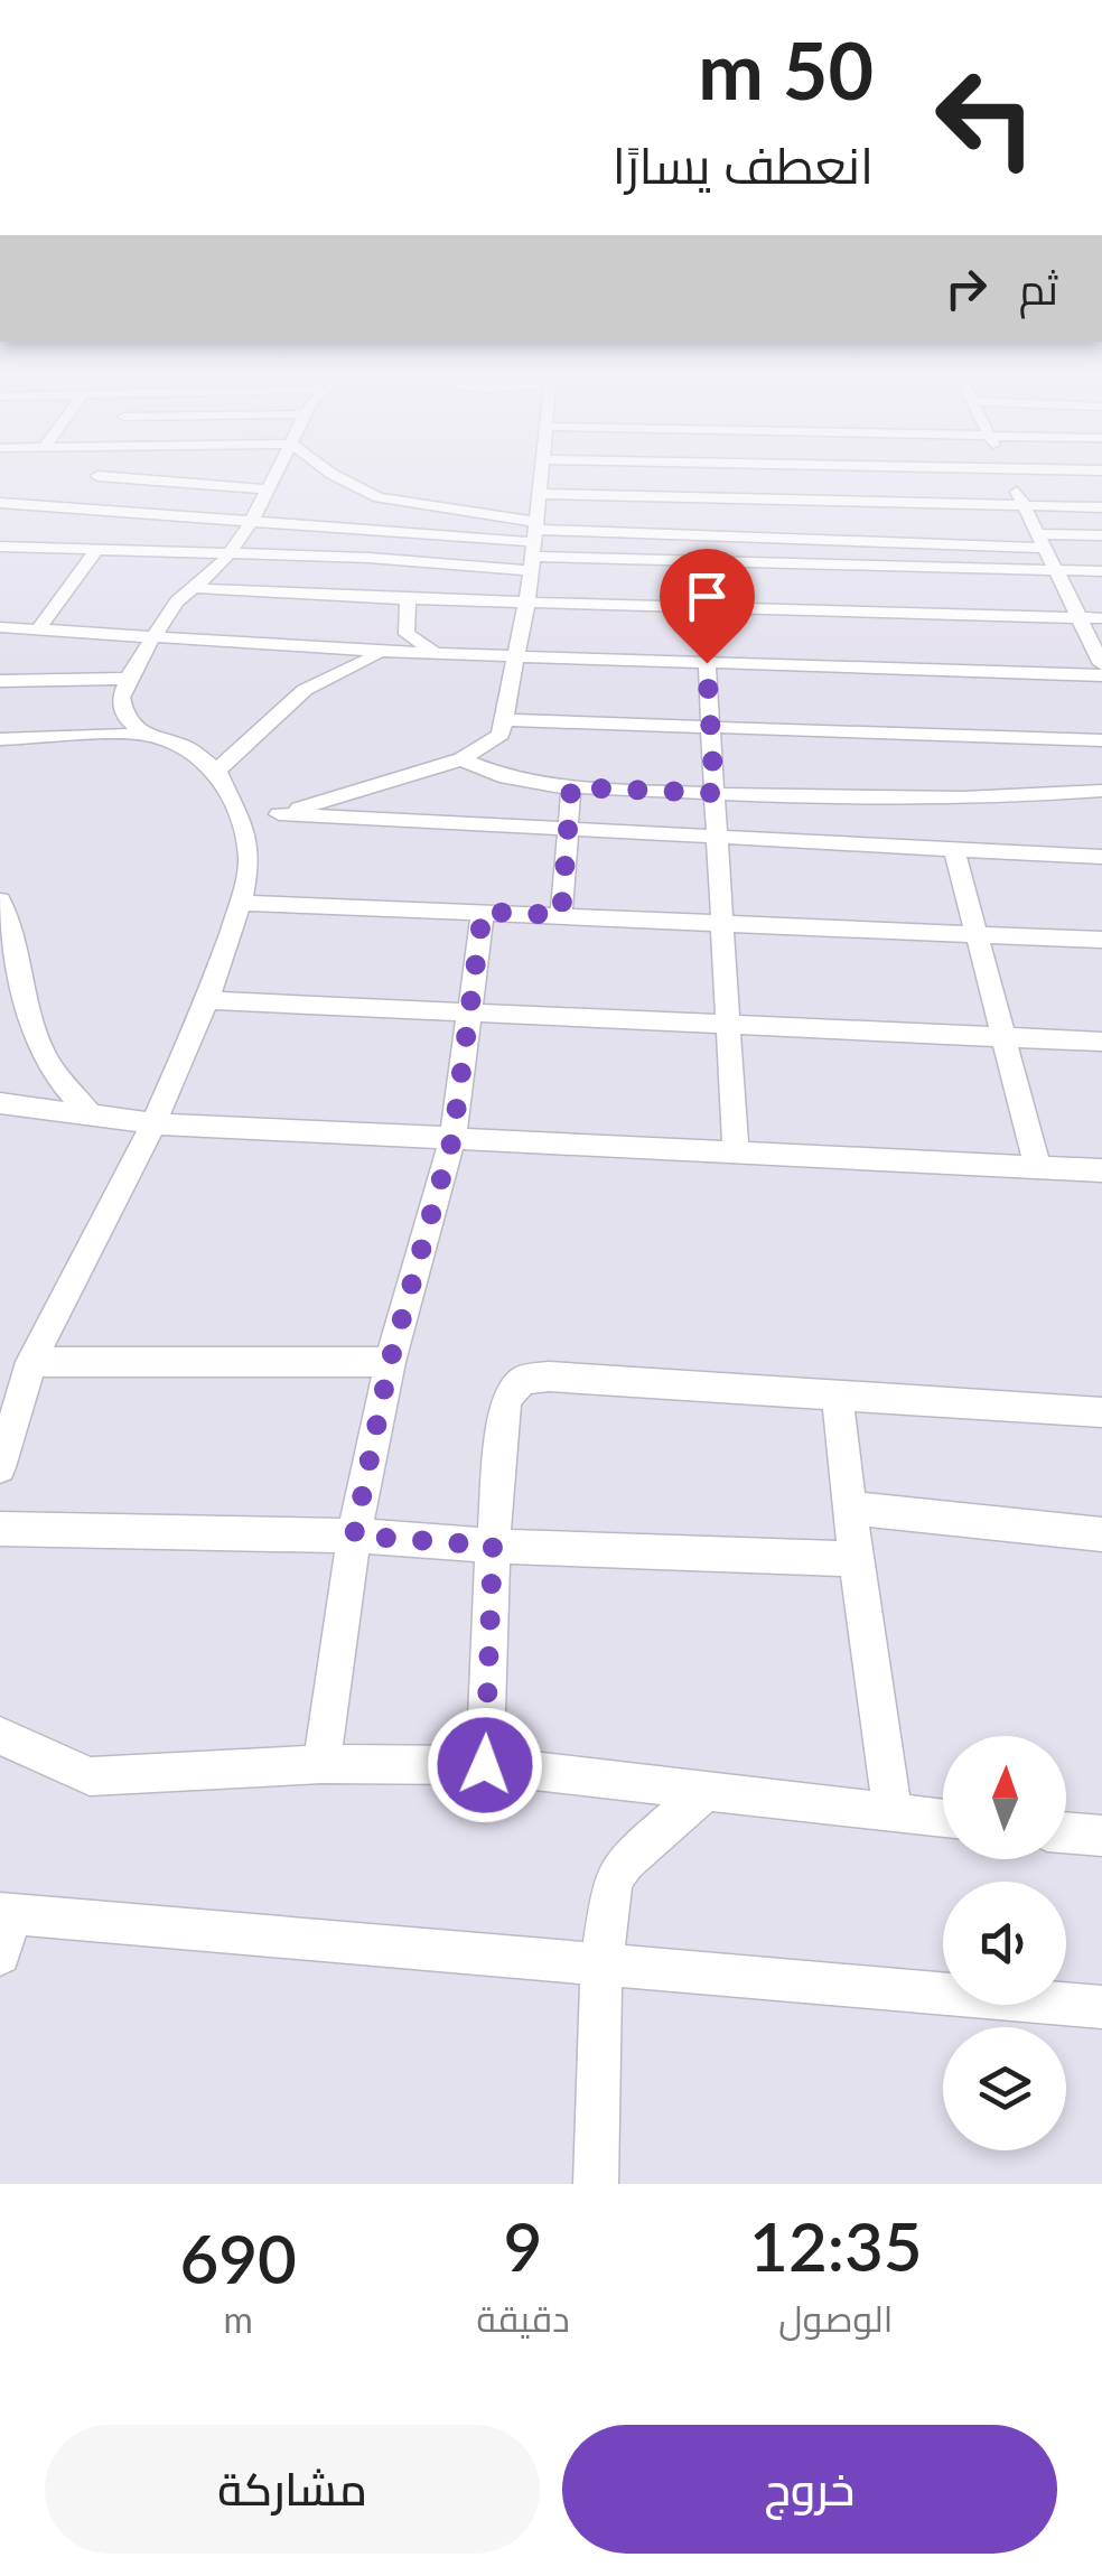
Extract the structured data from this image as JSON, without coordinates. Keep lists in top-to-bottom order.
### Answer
{
  "north": "top",
  "page": {
    "turn": ["50 m", "انعطف يسارًا"],
    "then": "ثم",
    "eta": [
      "12:35",
      "الوصول",
      "9",
      "دقيقة",
      "690",
      "m"
    ],
    "buttons": ["خروج", "مشاركة"]
  }
}
